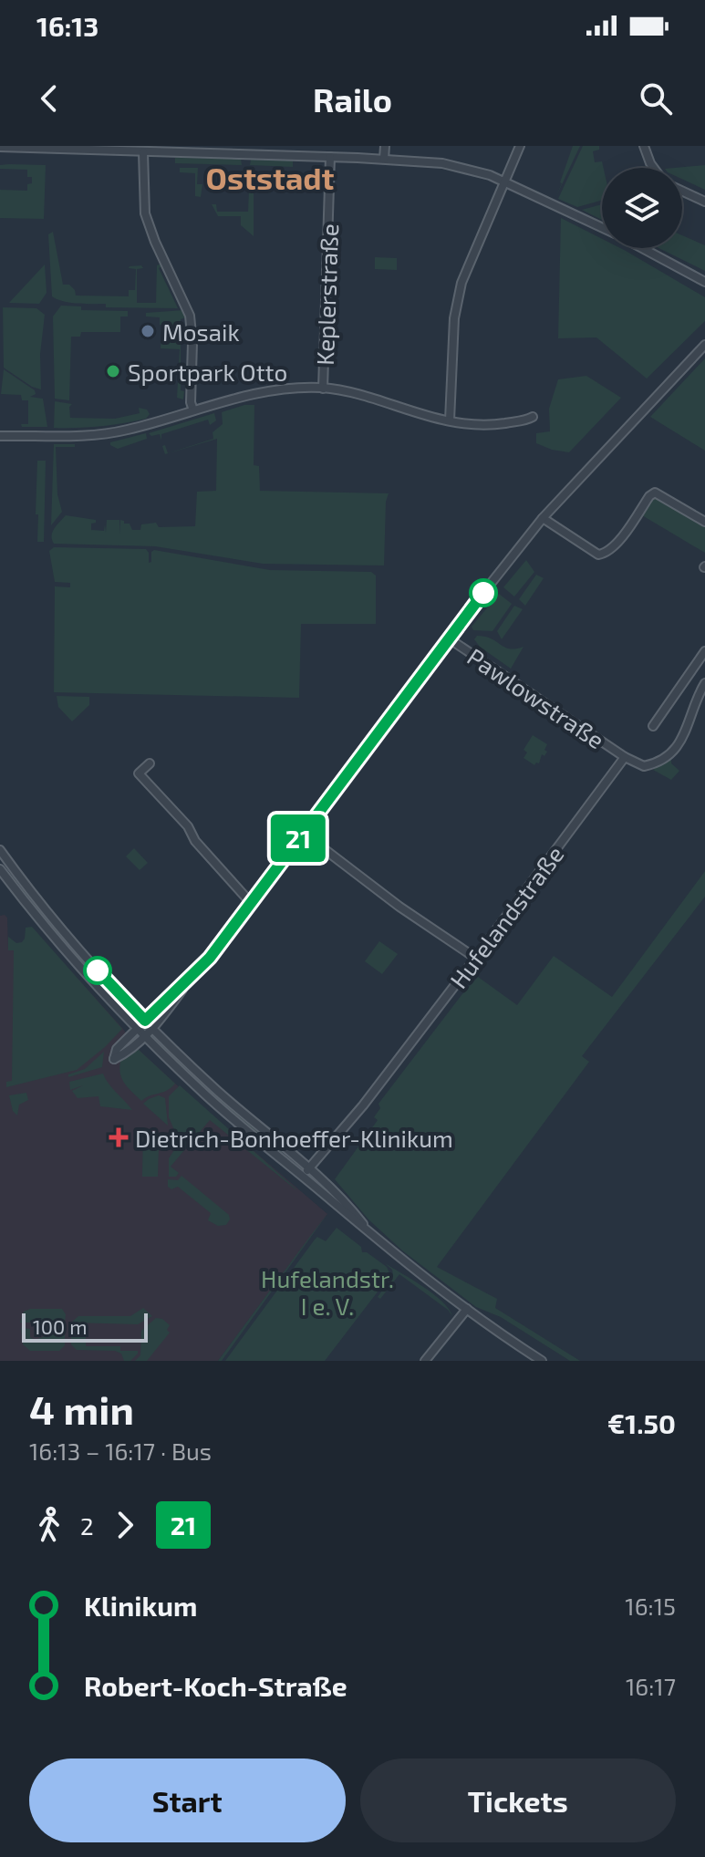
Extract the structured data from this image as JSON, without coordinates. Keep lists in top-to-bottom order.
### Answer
{
  "streets": {
    "street": ["Keplerstraße", "Pawlowstraße", "Hufelandstraße"]
  },
  "crossings": [
    ["Pawlowstraße", "Hufelandstraße"]
  ],
  "districts": ["Oststadt"],
  "parks": ["Hufelandstr. I e. V."],
  "places": {
    "other": ["Mosaik", "Sportpark Otto"],
    "health": ["Dietrich-Bonhoeffer-Klinikum"]
  },
  "lines": ["bus line 21"],
  "scale_bar": "100 m",
  "page": {
    "status": "16:13",
    "header": "Railo",
    "on_map": "21",
    "scale": "100 m",
    "heading": ["4 min", "16:13 – 16:17 · Bus", "€1.50"],
    "legs": ["2", "21"],
    "list": [
      {
        "name": "Klinikum",
        "value": "16:15"
      },
      {
        "name": "Robert-Koch-Straße",
        "value": "16:17"
      }
    ],
    "buttons": ["Start", "Tickets"]
  }
}
